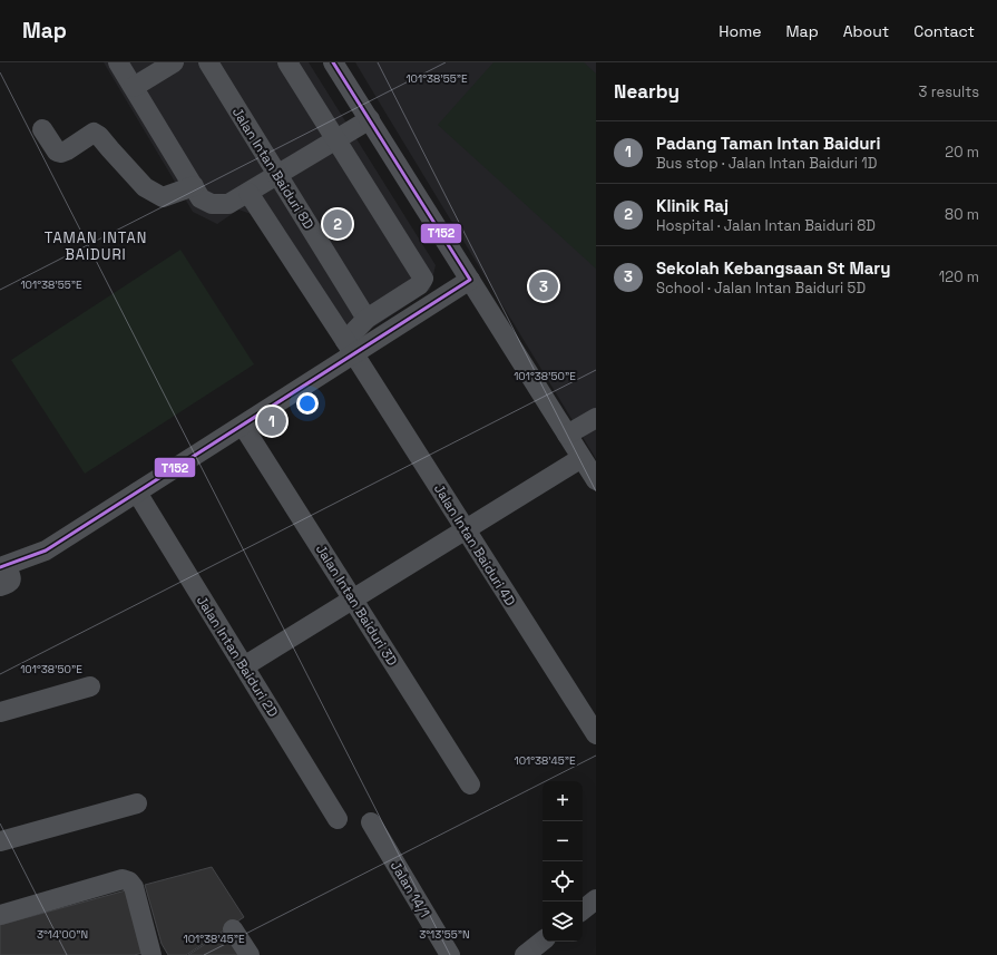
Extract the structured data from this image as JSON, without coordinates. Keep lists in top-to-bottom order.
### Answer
{
  "streets": {
    "street": [
      "Jalan Intan Baiduri 8D",
      "Jalan Intan Baiduri 4D",
      "Jalan Intan Baiduri 3D",
      "Jalan Intan Baiduri 2D",
      "Jalan 14/1"
    ]
  },
  "districts": ["TAMAN INTAN BAIDURI"],
  "lines": ["transit line T152"],
  "page": {
    "header": "Map",
    "nav": [
      "Home",
      "Map",
      "About",
      "Contact"
    ],
    "heading": ["Nearby", "3 results"],
    "list": [
      {
        "mark": "1",
        "name": "Padang Taman Intan Baiduri",
        "note": "Bus stop · Jalan Intan Baiduri 1D",
        "value": "20 m"
      },
      {
        "mark": "2",
        "name": "Klinik Raj",
        "note": "Hospital · Jalan Intan Baiduri 8D",
        "value": "80 m"
      },
      {
        "mark": "3",
        "name": "Sekolah Kebangsaan St Mary",
        "note": "School · Jalan Intan Baiduri 5D",
        "value": "120 m"
      }
    ],
    "pins": ["2", "3", "1"],
    "map_buttons": ["+", "−"]
  },
  "coordinates": [
    "101°38'55\"E",
    "101°38'50\"E",
    "101°38'45\"E",
    "3°14'00\"N",
    "3°13'55\"N"
  ]
}
